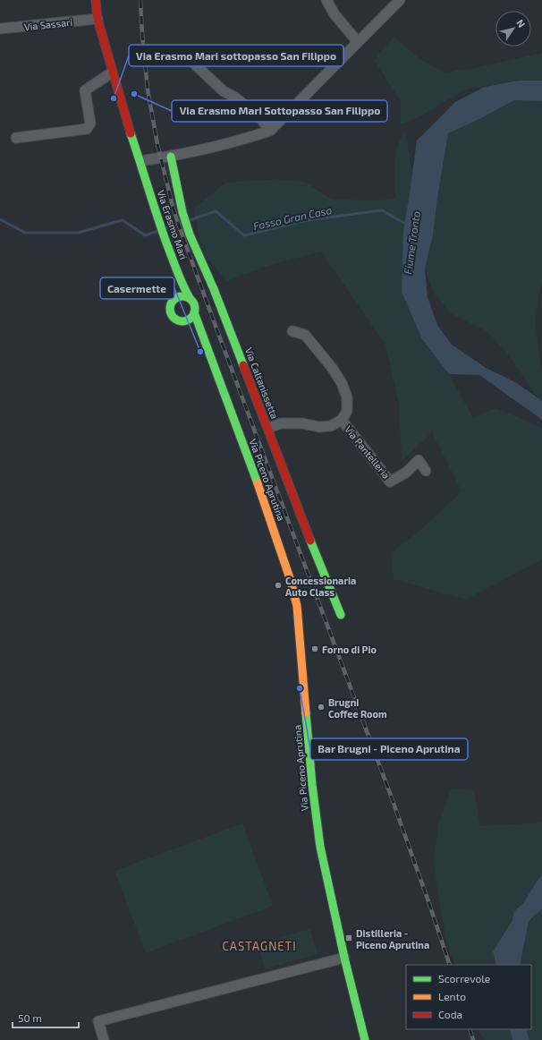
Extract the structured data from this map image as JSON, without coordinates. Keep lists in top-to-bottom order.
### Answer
{
  "streets": {
    "main road": ["Via Erasmo Mari", "Via Caltanissetta", "Via Piceno Aprutina"],
    "street": ["Via Sassari", "Via Pantelleria"]
  },
  "crossings": [
    ["Via Sassari", "Via Erasmo Mari"],
    ["Via Erasmo Mari", "Via Piceno Aprutina"],
    ["Via Caltanissetta", "Via Pantelleria"]
  ],
  "districts": ["CASTAGNETI"],
  "water": ["Fosso Gran Caso", "Fiume Tronto"],
  "places": {
    "other": [
      "Via Erasmo Mari Sottopasso San Filippo",
      "Via Erasmo Mari sottopasso San Filippo",
      "Casermette",
      "Concessionaria Auto Class",
      "Forno di Pio",
      "Bar Brugni - Piceno Aprutina",
      "Brugni Coffee Room"
    ],
    "transit": ["Distilleria - Piceno Aprutina"]
  },
  "legend": ["Scorrevole", "Lento", "Coda"],
  "scale_bar": "50 m",
  "north": "top right"
}
